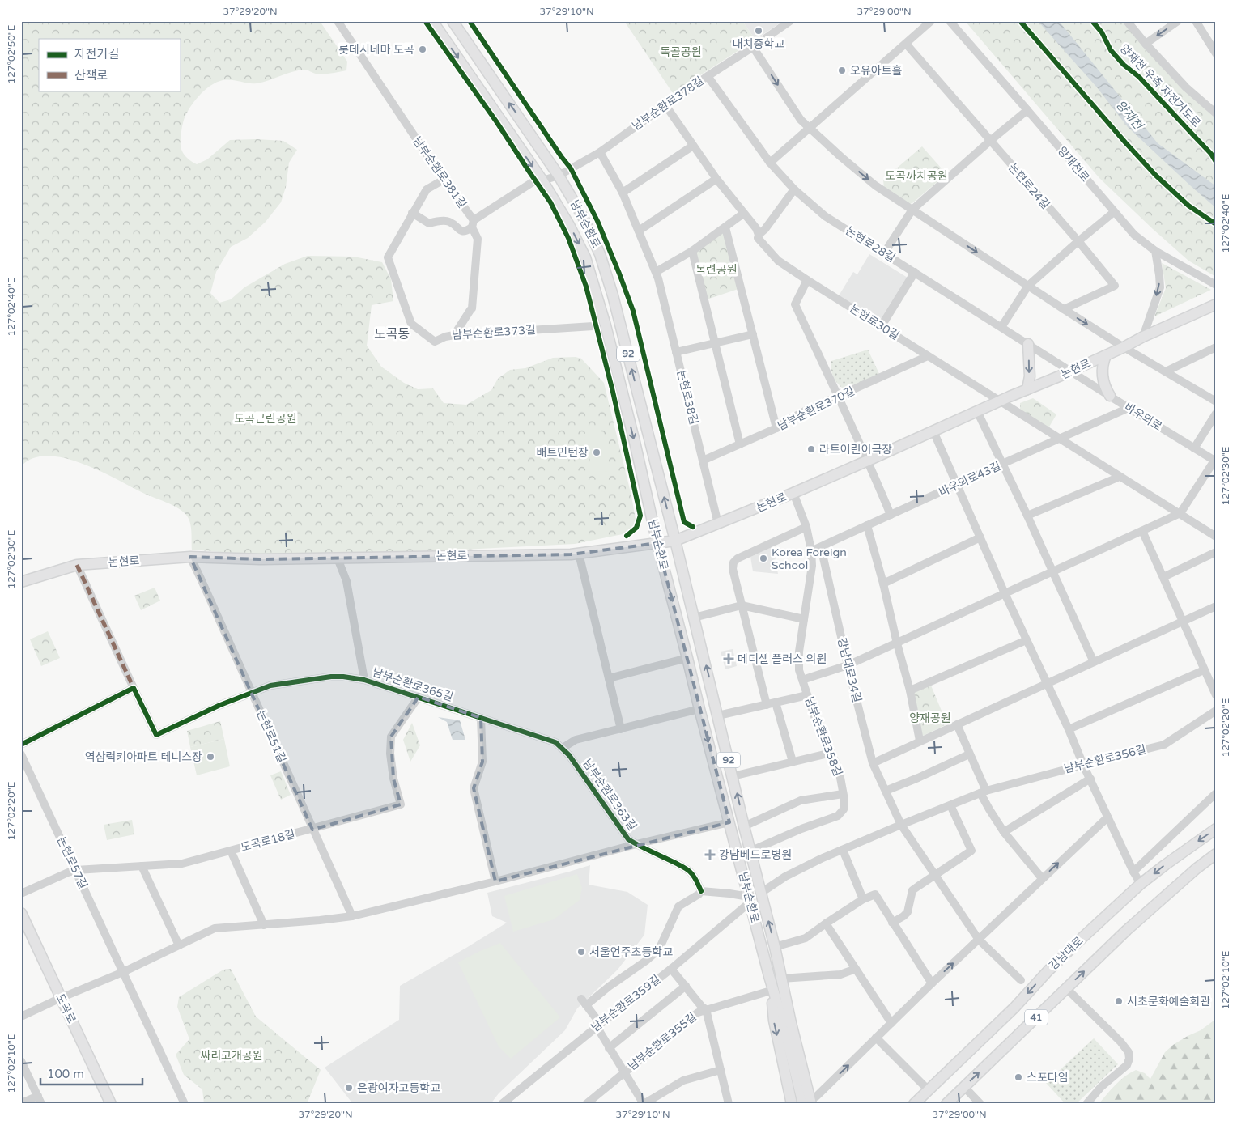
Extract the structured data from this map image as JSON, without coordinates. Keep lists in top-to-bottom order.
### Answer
{
  "streets": {
    "main road": [
      "남부순환로",
      "92",
      "논현로",
      "강남대로",
      "도곡로",
      "41"
    ],
    "street": [
      "남부순환로378길",
      "양재천로",
      "남부순환로381길",
      "논현로24길",
      "논현로28길",
      "논현로30길",
      "남부순환로373길",
      "논현로38길",
      "남부순환로370길",
      "바우뫼로",
      "바우뫼로43길",
      "강남대로34길",
      "남부순환로365길",
      "논현로51길",
      "남부순환로358길",
      "남부순환로356길",
      "남부순환로363길",
      "도곡로18길",
      "논현로57길",
      "남부순환로359길",
      "남부순환로355길"
    ],
    "cycle path": ["양재천 우측 자전거도로"]
  },
  "crossings": [
    ["남부순환로378길", "남부순환로381길"],
    ["남부순환로378길", "남부순환로"],
    ["남부순환로378길", "논현로28길"],
    ["남부순환로378길", "논현로30길"],
    ["남부순환로378길", "논현로38길"],
    ["남부순환로381길", "남부순환로373길"],
    ["남부순환로", "남부순환로373길"],
    ["남부순환로", "논현로"],
    ["남부순환로", "남부순환로358길"],
    ["남부순환로", "남부순환로356길"],
    ["남부순환로", "남부순환로363길"],
    ["남부순환로", "남부순환로359길"],
    ["논현로28길", "논현로"],
    ["논현로28길", "바우뫼로"],
    ["논현로30길", "논현로"],
    ["논현로30길", "남부순환로370길"],
    ["논현로30길", "바우뫼로43길"],
    ["논현로", "논현로38길"],
    ["논현로", "바우뫼로"],
    ["논현로", "논현로51길"],
    ["논현로", "남부순환로358길"],
    ["논현로38길", "남부순환로370길"],
    ["바우뫼로", "바우뫼로43길"],
    ["바우뫼로43길", "강남대로34길"],
    ["바우뫼로43길", "남부순환로358길"],
    ["강남대로34길", "남부순환로356길"],
    ["남부순환로365길", "논현로51길"],
    ["남부순환로365길", "남부순환로363길"],
    ["남부순환로365길", "도곡로18길"],
    ["논현로51길", "남부순환로363길"],
    ["논현로51길", "도곡로18길"],
    ["남부순환로363길", "논현로57길"],
    ["남부순환로363길", "도곡로"],
    ["도곡로18길", "논현로57길"]
  ],
  "districts": ["도곡동"],
  "water": ["양재천"],
  "parks": [
    "독골공원",
    "도곡까치공원",
    "목련공원",
    "도곡근린공원",
    "양재공원",
    "싸리고개공원"
  ],
  "places": {
    "other": [
      "대치중학교",
      "롯데시네마 도곡",
      "오유아트홀",
      "라트어린이극장",
      "배트민턴장",
      "Korea Foreign School",
      "역삼럭키아파트 테니스장",
      "서울언주초등학교",
      "서초문화예술회관",
      "스포타임",
      "은광여자고등학교"
    ],
    "health": ["메디셀 플러스 의원", "강남베드로병원"]
  },
  "legend": ["자전거길", "산책로"],
  "scale_bar": "100 m",
  "coordinates": [
    "37°29'20\"N",
    "37°29'10\"N",
    "37°29'00\"N",
    "127°02'50\"E",
    "127°02'40\"E",
    "127°02'30\"E",
    "127°02'20\"E",
    "127°02'10\"E"
  ]
}
